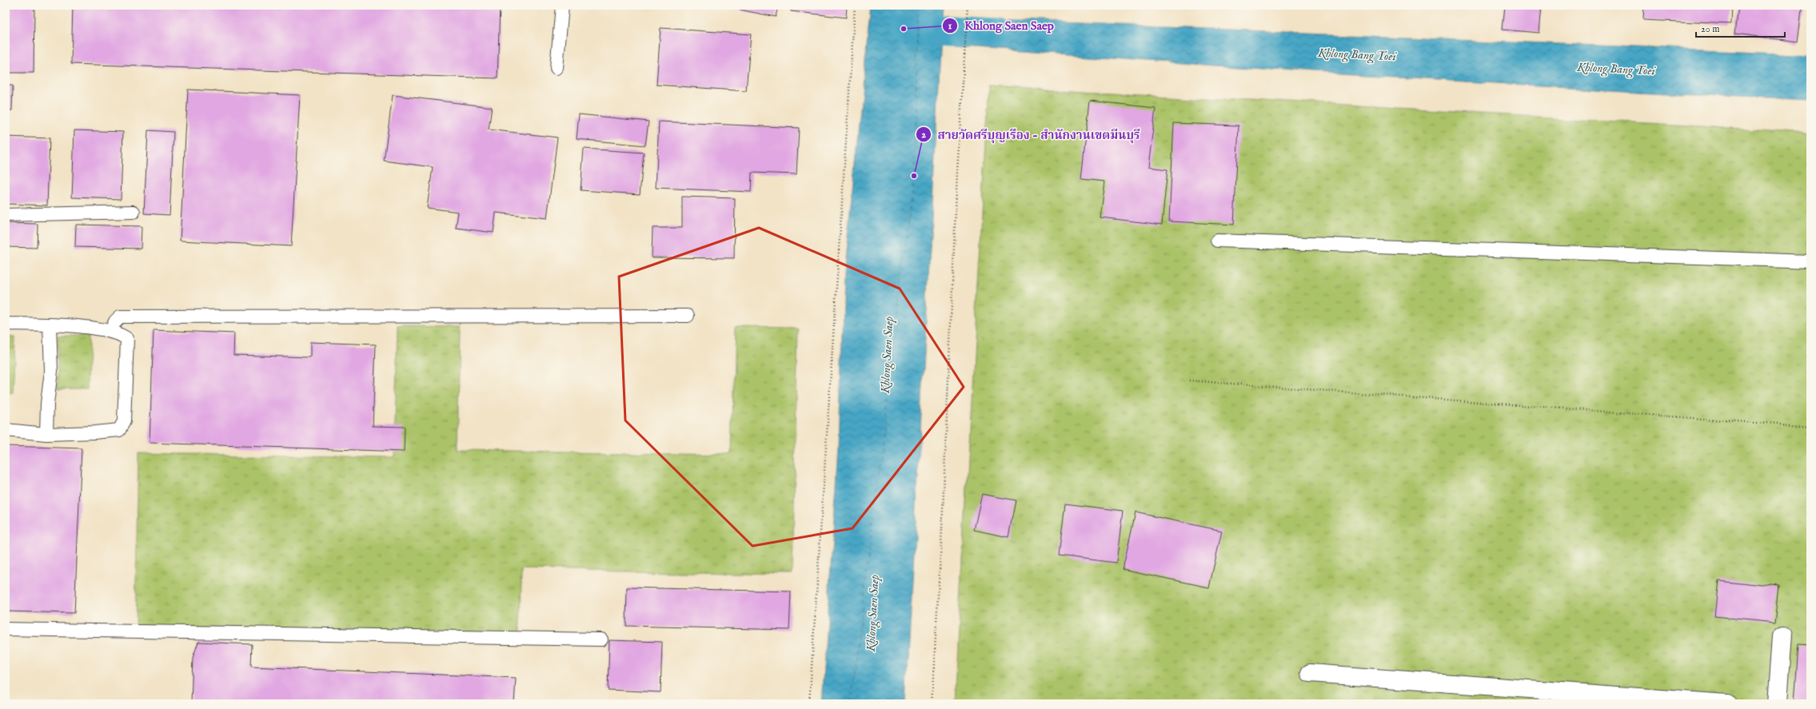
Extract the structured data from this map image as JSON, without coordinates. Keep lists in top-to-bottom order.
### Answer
{
  "water": ["Khlong Bang Toei", "Khlong Saen Saep"],
  "places": ["Khlong Saen Saep", "สายวัดศรีบุญเรือง - สำนักงานเขตมีนบุรี"],
  "scale_bar": "20 m"
}
